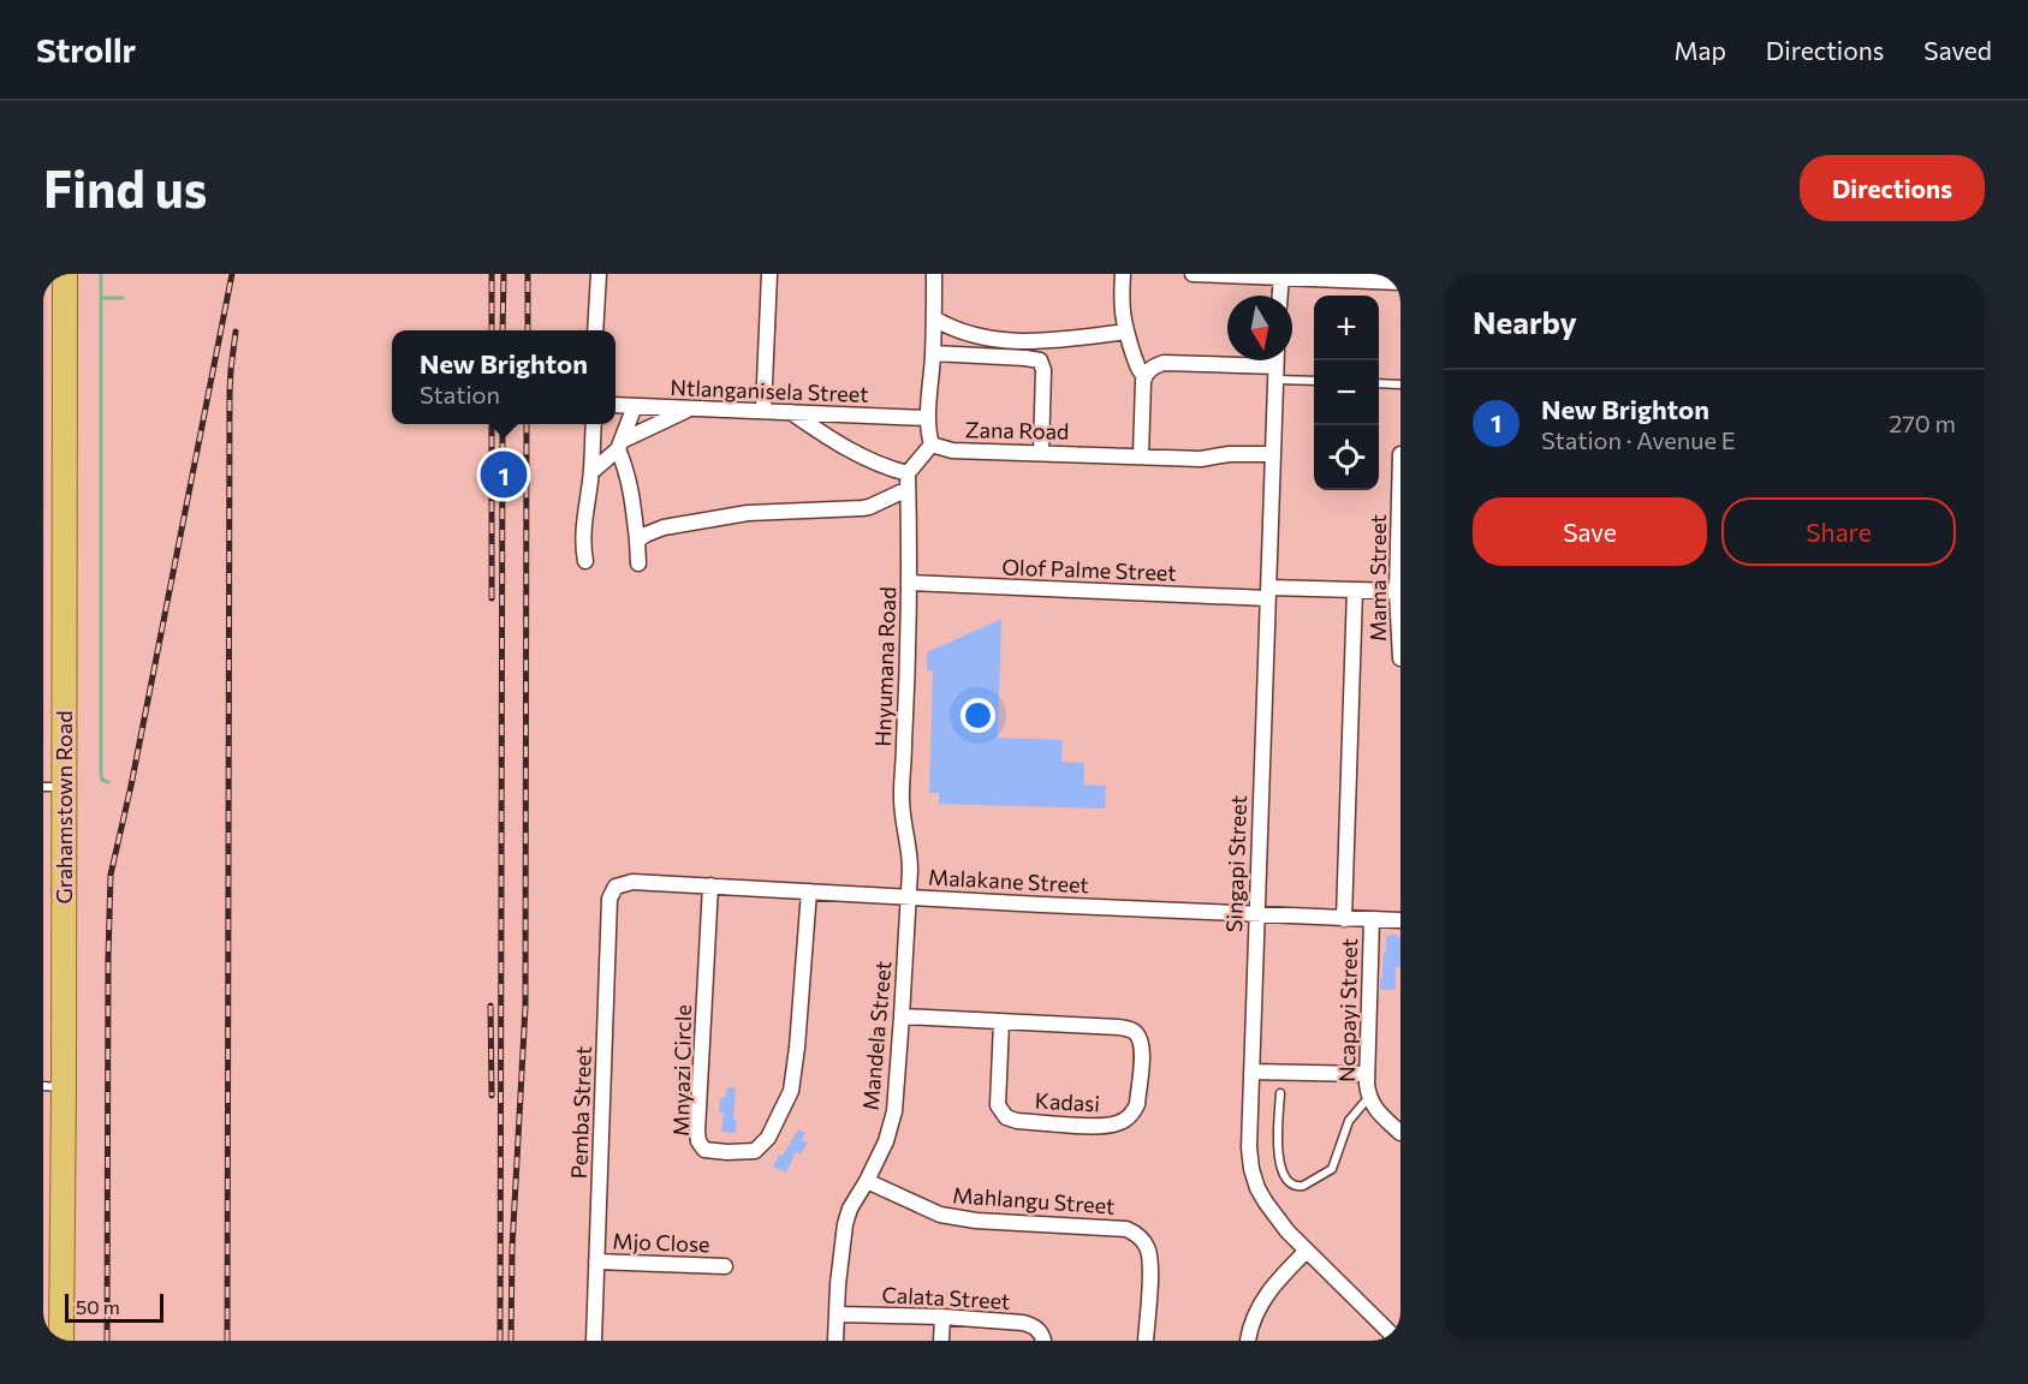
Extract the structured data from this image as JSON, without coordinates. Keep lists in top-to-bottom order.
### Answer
{
  "streets": {
    "main road": ["Grahamstown Road"],
    "street": [
      "Ntlanganisela Street",
      "Zana Road",
      "Olof Palme Street",
      "Mama Street",
      "Hnyumana Road",
      "Singapi Street",
      "Malakane Street",
      "Ncapayi Street",
      "Mandela Street",
      "Mnyazi Circle",
      "Kadasi",
      "Pemba Street",
      "Mahlangu Street",
      "Mjo Close",
      "Calata Street"
    ]
  },
  "crossings": [
    ["Zana Road", "Singapi Street"],
    ["Olof Palme Street", "Mama Street"],
    ["Olof Palme Street", "Hnyumana Road"],
    ["Olof Palme Street", "Singapi Street"],
    ["Hnyumana Road", "Malakane Street"],
    ["Hnyumana Road", "Mandela Street"],
    ["Singapi Street", "Malakane Street"],
    ["Malakane Street", "Ncapayi Street"],
    ["Malakane Street", "Mandela Street"],
    ["Malakane Street", "Mnyazi Circle"],
    ["Malakane Street", "Pemba Street"],
    ["Mandela Street", "Kadasi"],
    ["Mandela Street", "Mahlangu Street"],
    ["Mandela Street", "Calata Street"],
    ["Pemba Street", "Mjo Close"]
  ],
  "scale_bar": "50 m",
  "north": "bottom",
  "page": {
    "header": "Strollr",
    "nav": ["Map", "Directions", "Saved"],
    "buttons": [
      "Directions",
      ["Save", "Share"]
    ],
    "title": "Find us",
    "heading": "Nearby",
    "map_buttons": ["+", "−"],
    "popup": ["New Brighton", "Station"],
    "list": [
      {
        "mark": "1",
        "name": "New Brighton",
        "note": "Station · Avenue E",
        "value": "270 m"
      }
    ],
    "pins": "1",
    "scale": "50 m"
  }
}
